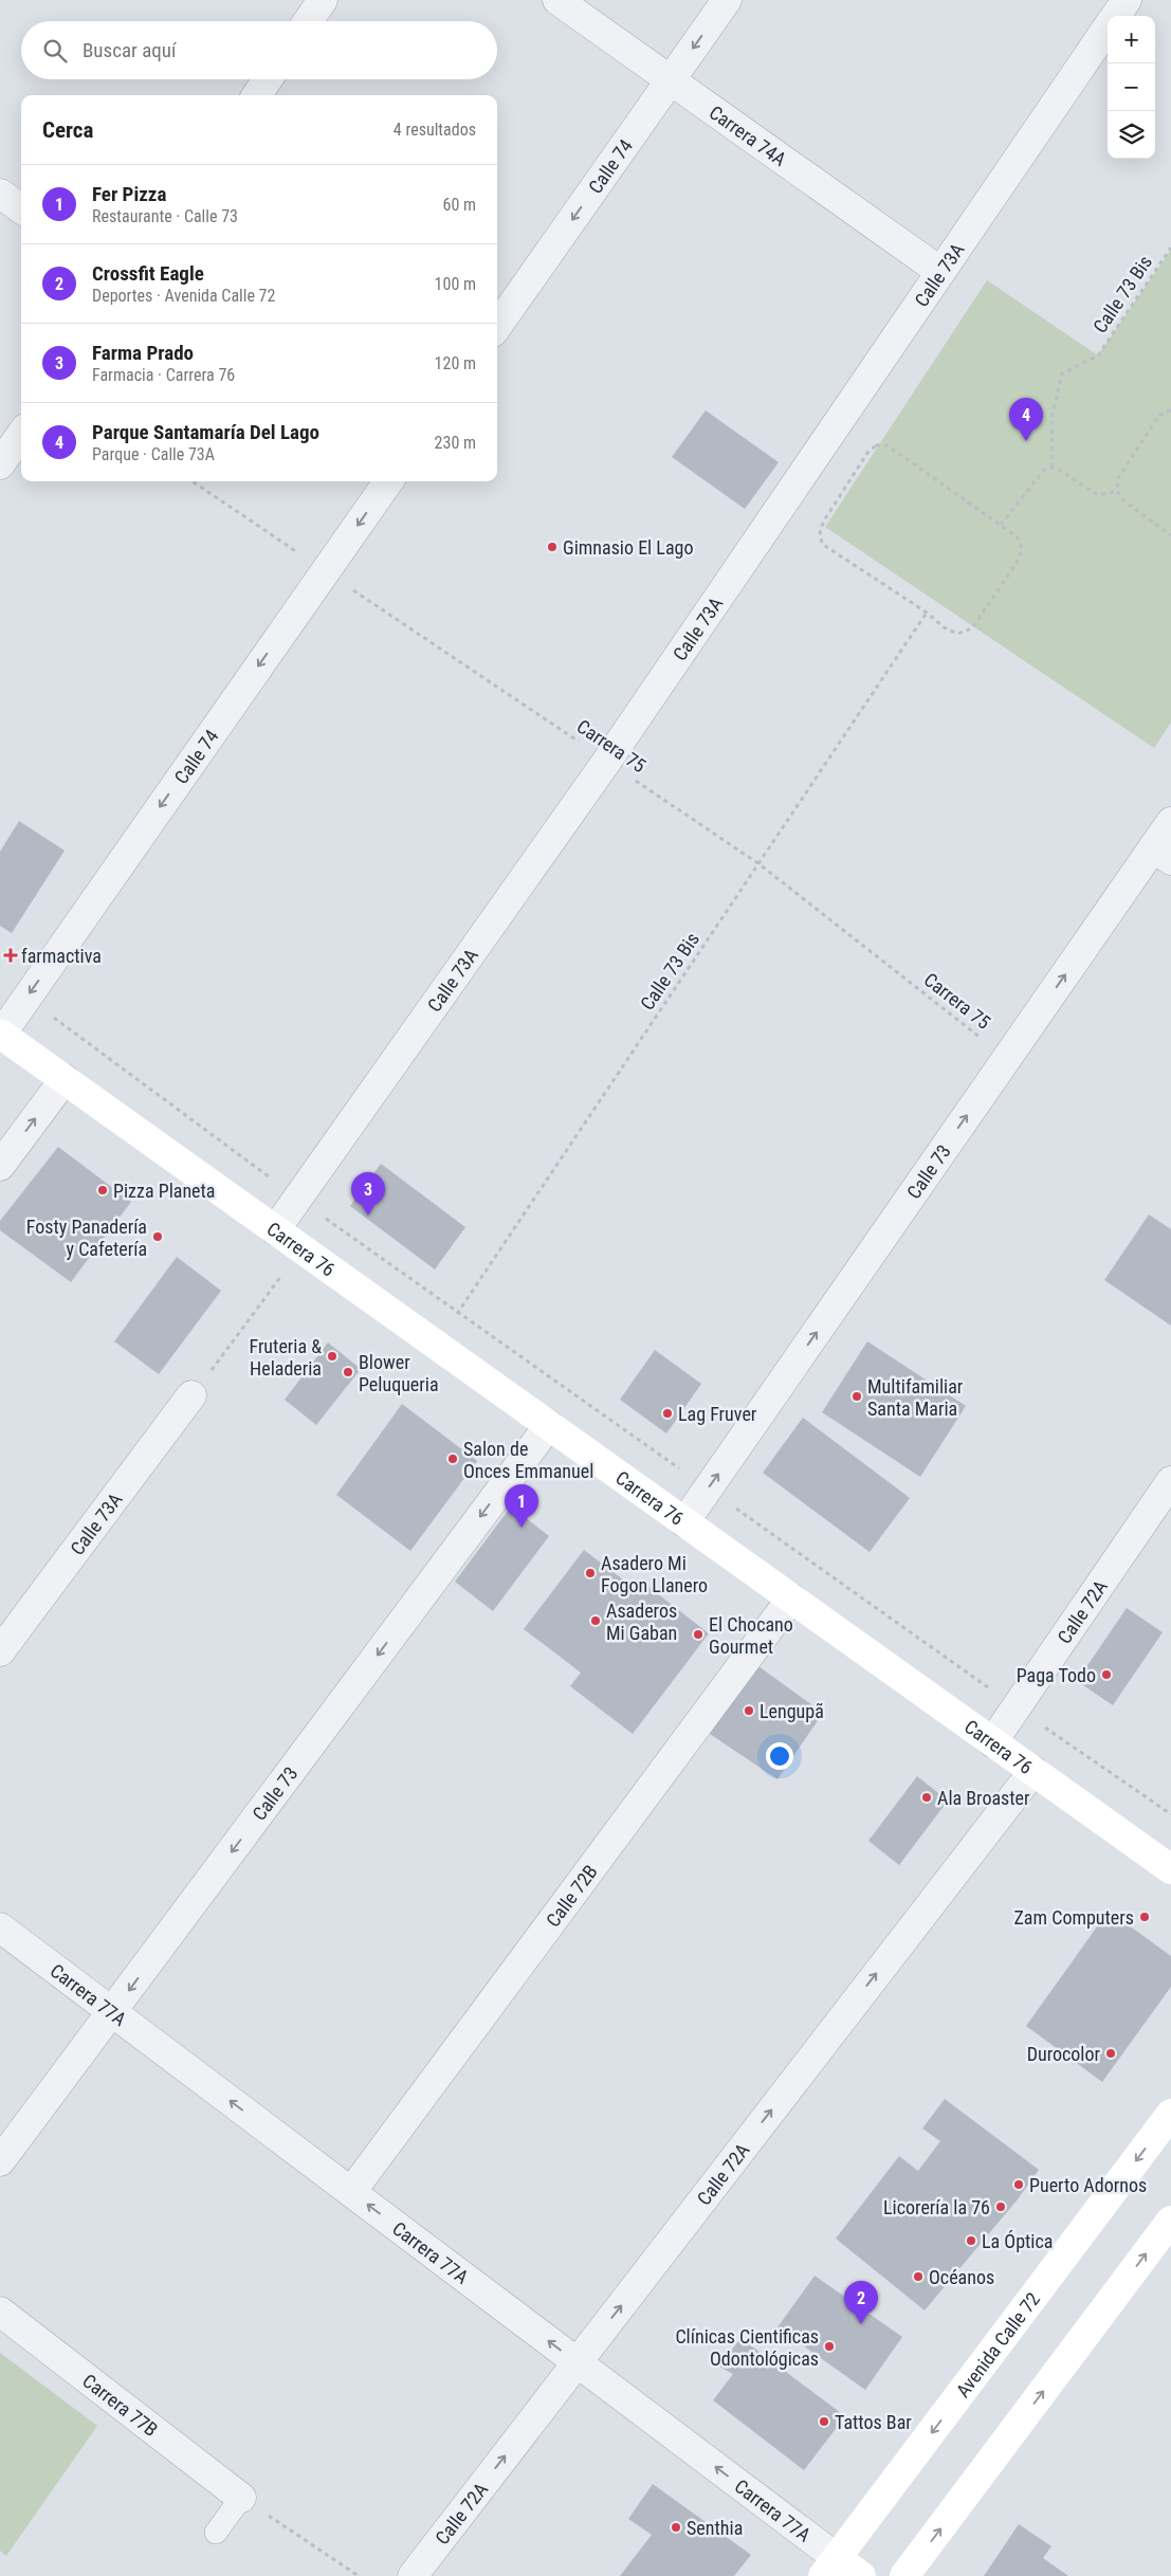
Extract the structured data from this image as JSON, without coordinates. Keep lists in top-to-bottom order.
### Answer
{
  "streets": {
    "main road": ["Carrera 76", "Carrera 77A", "Avenida Calle 72"],
    "street": [
      "Carrera 74A",
      "Calle 74",
      "Calle 73A",
      "Calle 73",
      "Calle 72A",
      "Calle 72B",
      "Carrera 77B"
    ],
    "path": ["Calle 73 Bis", "Carrera 75"]
  },
  "crossings": [
    ["Carrera 74A", "Calle 74"],
    ["Carrera 74A", "Calle 73A"],
    ["Calle 74", "Carrera 75"],
    ["Calle 74", "Carrera 76"],
    ["Calle 73A", "Carrera 75"],
    ["Calle 73A", "Carrera 76"],
    ["Calle 73 Bis", "Carrera 75"],
    ["Calle 73 Bis", "Carrera 76"],
    ["Carrera 75", "Calle 73"],
    ["Calle 73", "Carrera 76"],
    ["Calle 73", "Carrera 77A"],
    ["Carrera 76", "Calle 72A"],
    ["Carrera 76", "Calle 72B"],
    ["Calle 72A", "Carrera 77A"],
    ["Calle 72B", "Carrera 77A"],
    ["Carrera 77A", "Avenida Calle 72"]
  ],
  "one_way": ["Calle 74", "Calle 72A", "Carrera 77A"],
  "places": {
    "other": [
      "Gimnasio El Lago",
      "Pizza Planeta",
      "Fosty Panadería y Cafetería",
      "Fruteria & Heladeria",
      "Blower Peluqueria",
      "Multifamiliar Santa Maria",
      "Lag Fruver",
      "Salon de Onces Emmanuel",
      "Asadero Mi Fogon Llanero",
      "Asaderos Mi Gaban",
      "El Chocano Gourmet",
      "Paga Todo",
      "Lengupã",
      "Ala Broaster",
      "Zam Computers",
      "Durocolor",
      "Puerto Adornos",
      "Licorería la 76",
      "La Óptica",
      "Océanos",
      "Clínicas Cientificas Odontológicas",
      "Tattos Bar",
      "Senthia"
    ],
    "health": ["farmactiva"]
  },
  "page": {
    "map_buttons": ["+", "−"],
    "search": "Buscar aquí",
    "heading": ["Cerca", "4 resultados"],
    "list": [
      {
        "mark": "1",
        "name": "Fer Pizza",
        "note": "Restaurante · Calle 73",
        "value": "60 m"
      },
      {
        "mark": "2",
        "name": "Crossfit Eagle",
        "note": "Deportes · Avenida Calle 72",
        "value": "100 m"
      },
      {
        "mark": "3",
        "name": "Farma Prado",
        "note": "Farmacia · Carrera 76",
        "value": "120 m"
      },
      {
        "mark": "4",
        "name": "Parque Santamaría Del Lago",
        "note": "Parque · Calle 73A",
        "value": "230 m"
      }
    ],
    "pins": [
      "4",
      "3",
      "1",
      "2"
    ]
  }
}
